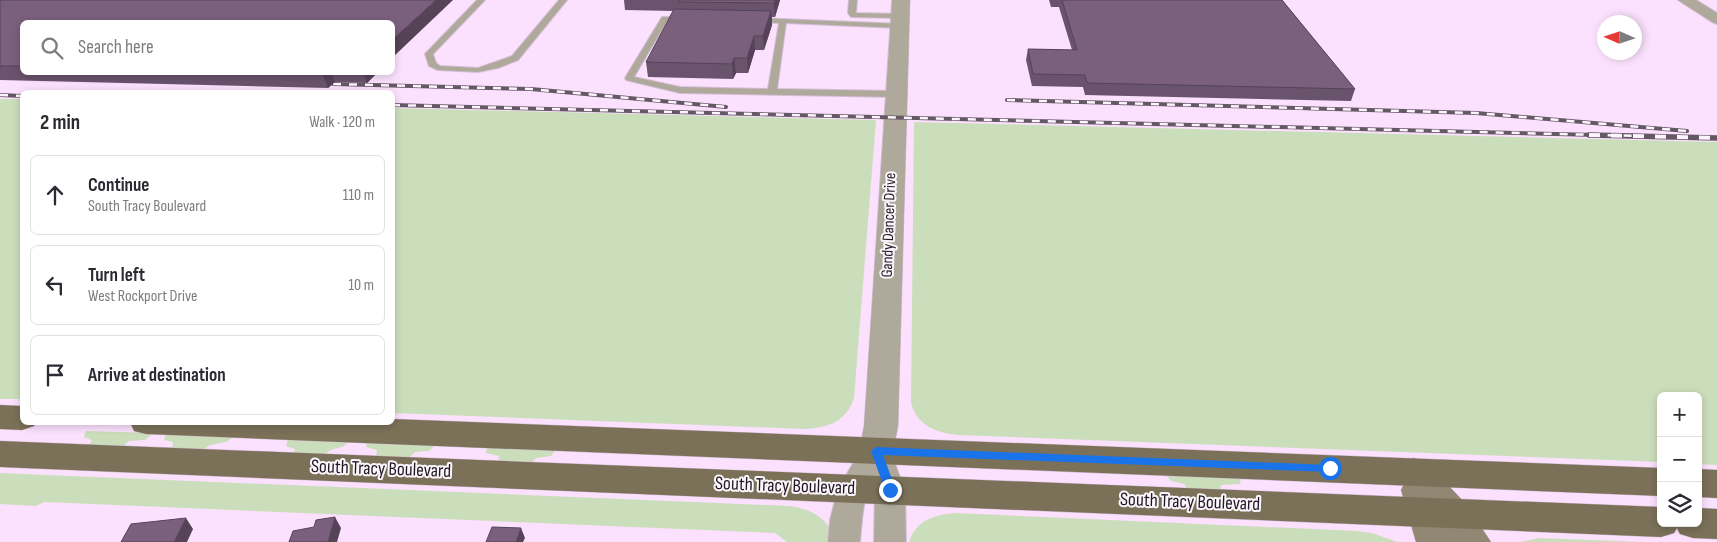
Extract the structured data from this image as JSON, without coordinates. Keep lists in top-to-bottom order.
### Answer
{
  "streets": {
    "main road": ["South Tracy Boulevard"],
    "street": ["Gandy Dancer Drive"]
  },
  "north": "left",
  "page": {
    "search": "Search here",
    "heading": ["2 min", "Walk · 120 m"],
    "list": [
      ["Continue", "South Tracy Boulevard", "110 m"],
      ["Turn left", "West Rockport Drive", "10 m"],
      "Arrive at destination"
    ],
    "map_buttons": ["+", "−"]
  }
}
